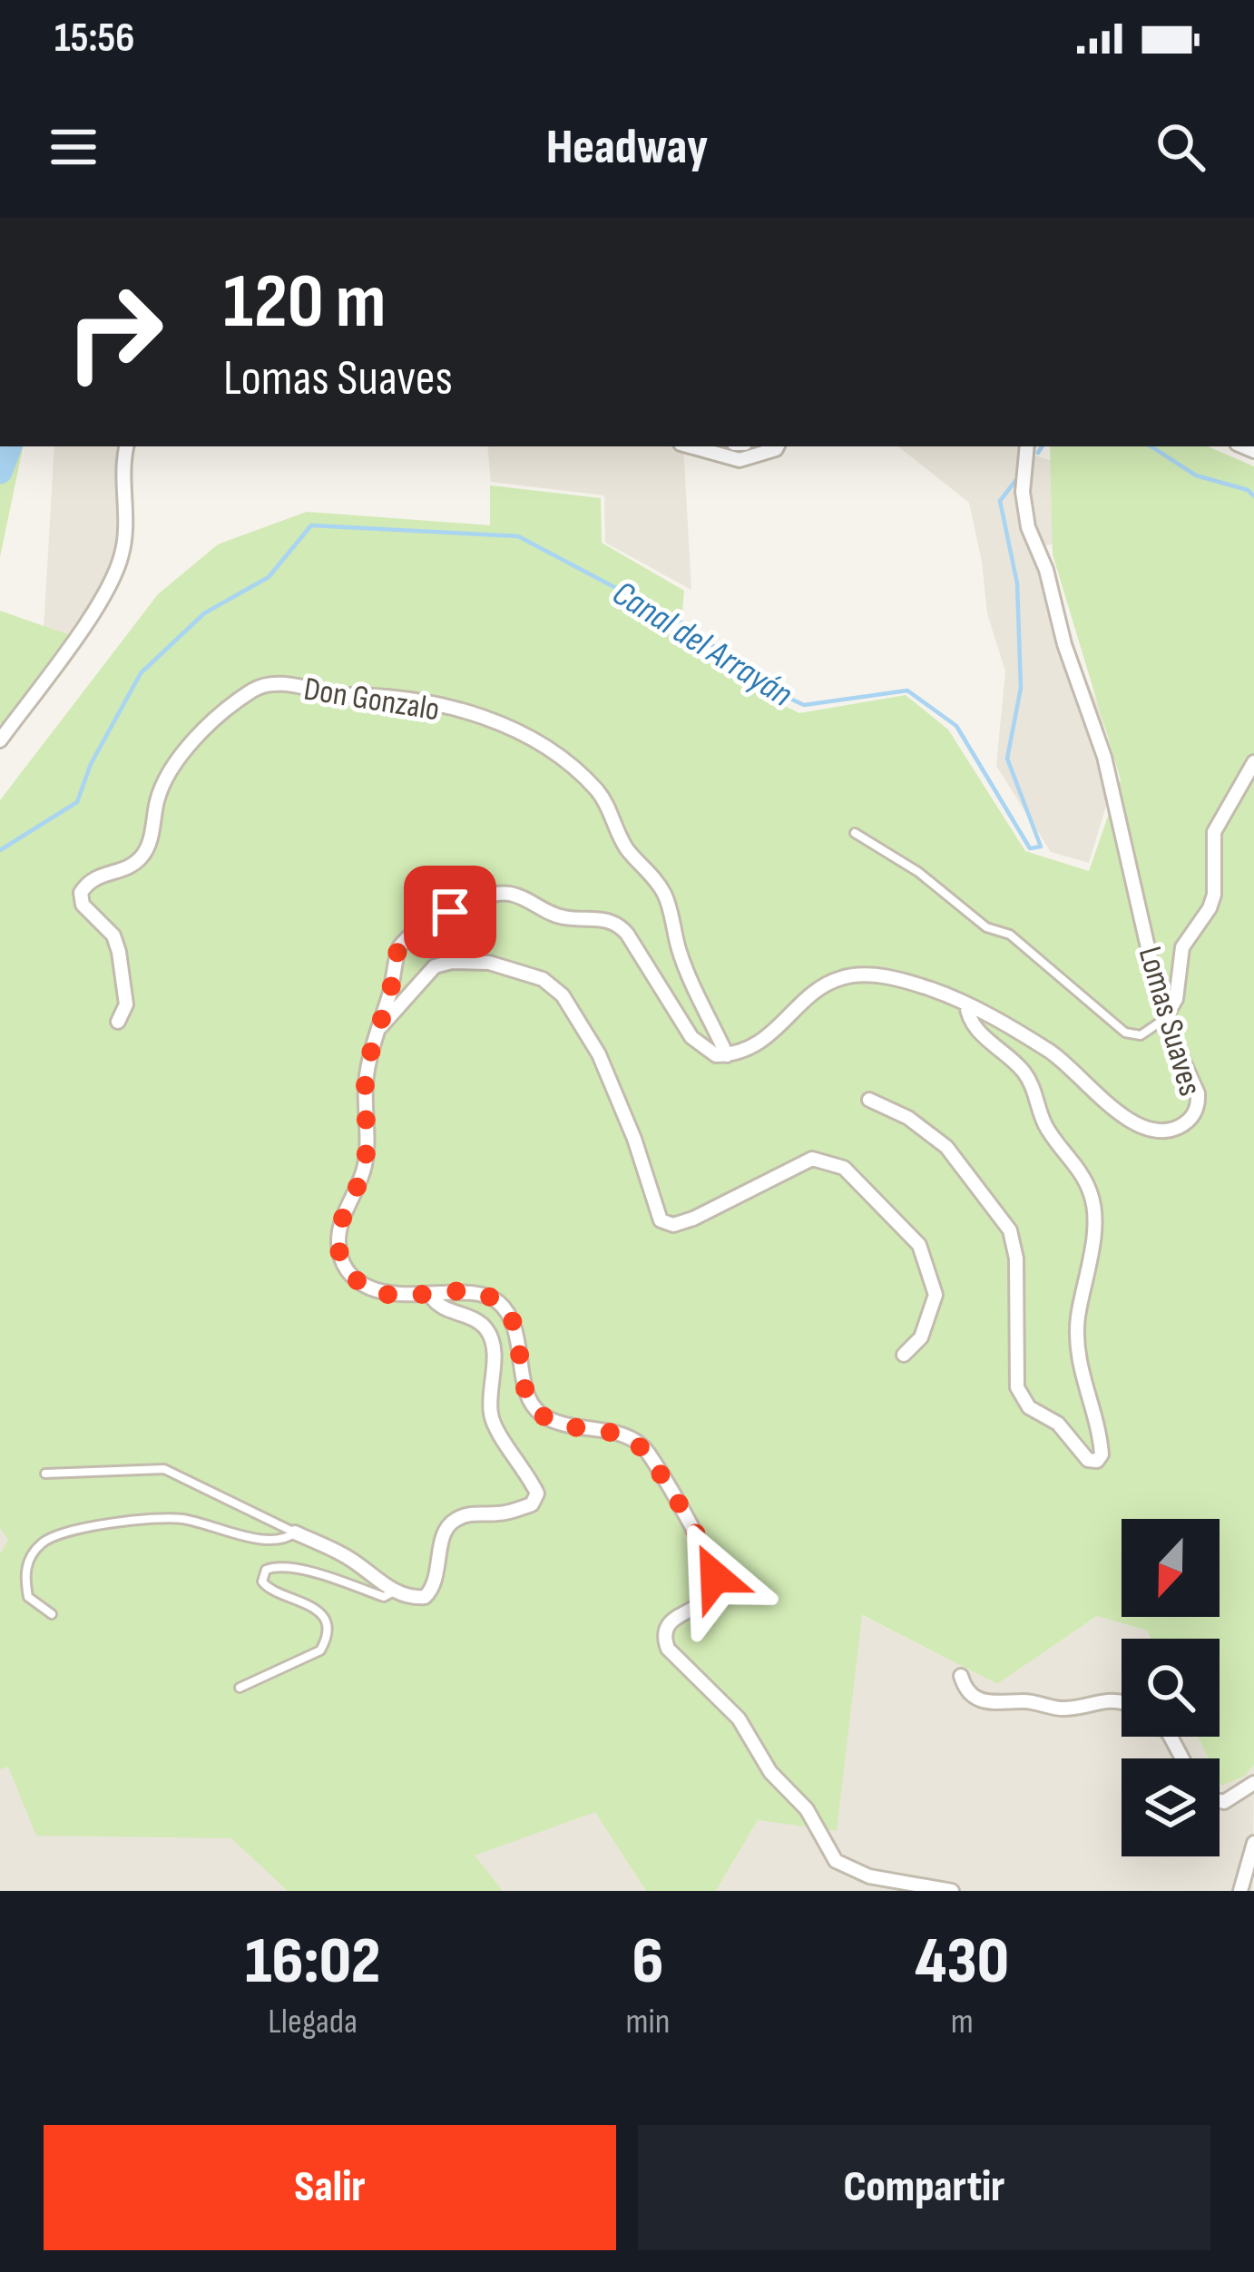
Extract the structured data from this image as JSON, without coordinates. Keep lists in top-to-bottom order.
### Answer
{
  "streets": {
    "street": ["Don Gonzalo", "Lomas Suaves"]
  },
  "crossings": [
    ["Don Gonzalo", "Lomas Suaves"]
  ],
  "water": ["Canal del Arrayán"],
  "north": "bottom",
  "page": {
    "status": "15:56",
    "header": "Headway",
    "turn": ["120 m", "Lomas Suaves"],
    "eta": [
      "16:02",
      "Llegada",
      "6",
      "min",
      "430",
      "m"
    ],
    "buttons": ["Salir", "Compartir"]
  }
}
